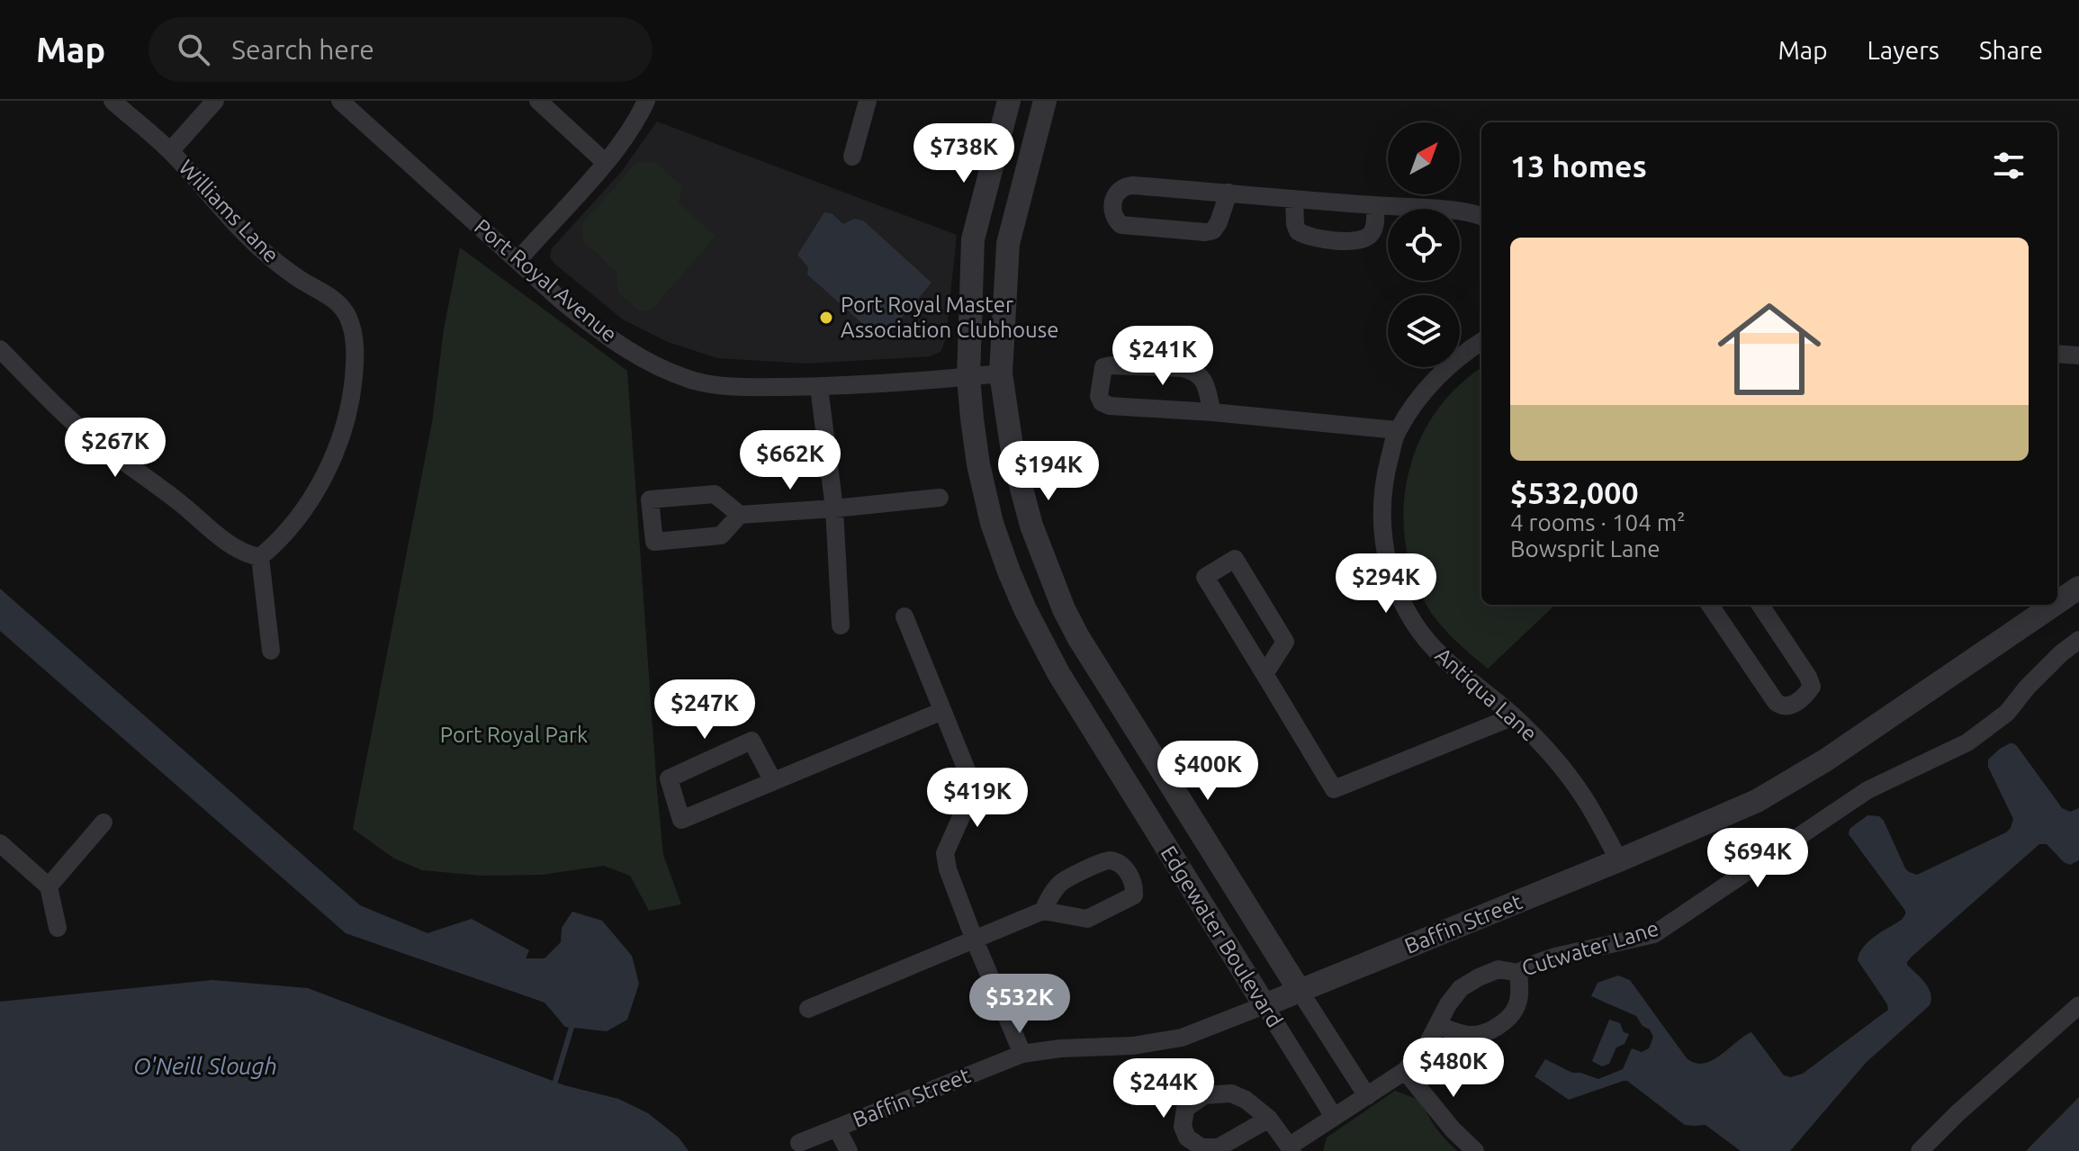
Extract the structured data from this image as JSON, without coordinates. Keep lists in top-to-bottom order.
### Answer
{
  "streets": {
    "street": [
      "Williams Lane",
      "Port Royal Avenue",
      "Antiqua Lane",
      "Baffin Street",
      "Edgewater Boulevard",
      "Cutwater Lane"
    ]
  },
  "crossings": [
    ["Port Royal Avenue", "Edgewater Boulevard"],
    ["Antiqua Lane", "Baffin Street"],
    ["Baffin Street", "Edgewater Boulevard"],
    ["Edgewater Boulevard", "Cutwater Lane"]
  ],
  "water": ["O'Neill Slough"],
  "parks": ["Port Royal Park"],
  "places": ["Port Royal Master Association Clubhouse"],
  "north": "top right",
  "page": {
    "header": "Map",
    "search": "Search here",
    "nav": ["Map", "Layers", "Share"],
    "heading": "13 homes",
    "price": [
      "$738K",
      "$241K",
      "$267K",
      "$662K",
      "$194K",
      "$294K",
      "$247K",
      "$400K",
      "$419K",
      "$694K",
      "$532K",
      "$480K",
      "$244K"
    ],
    "list": [
      {
        "name": "$532,000",
        "note": "4 rooms · 104 m² · Bowsprit Lane"
      }
    ]
  }
}
